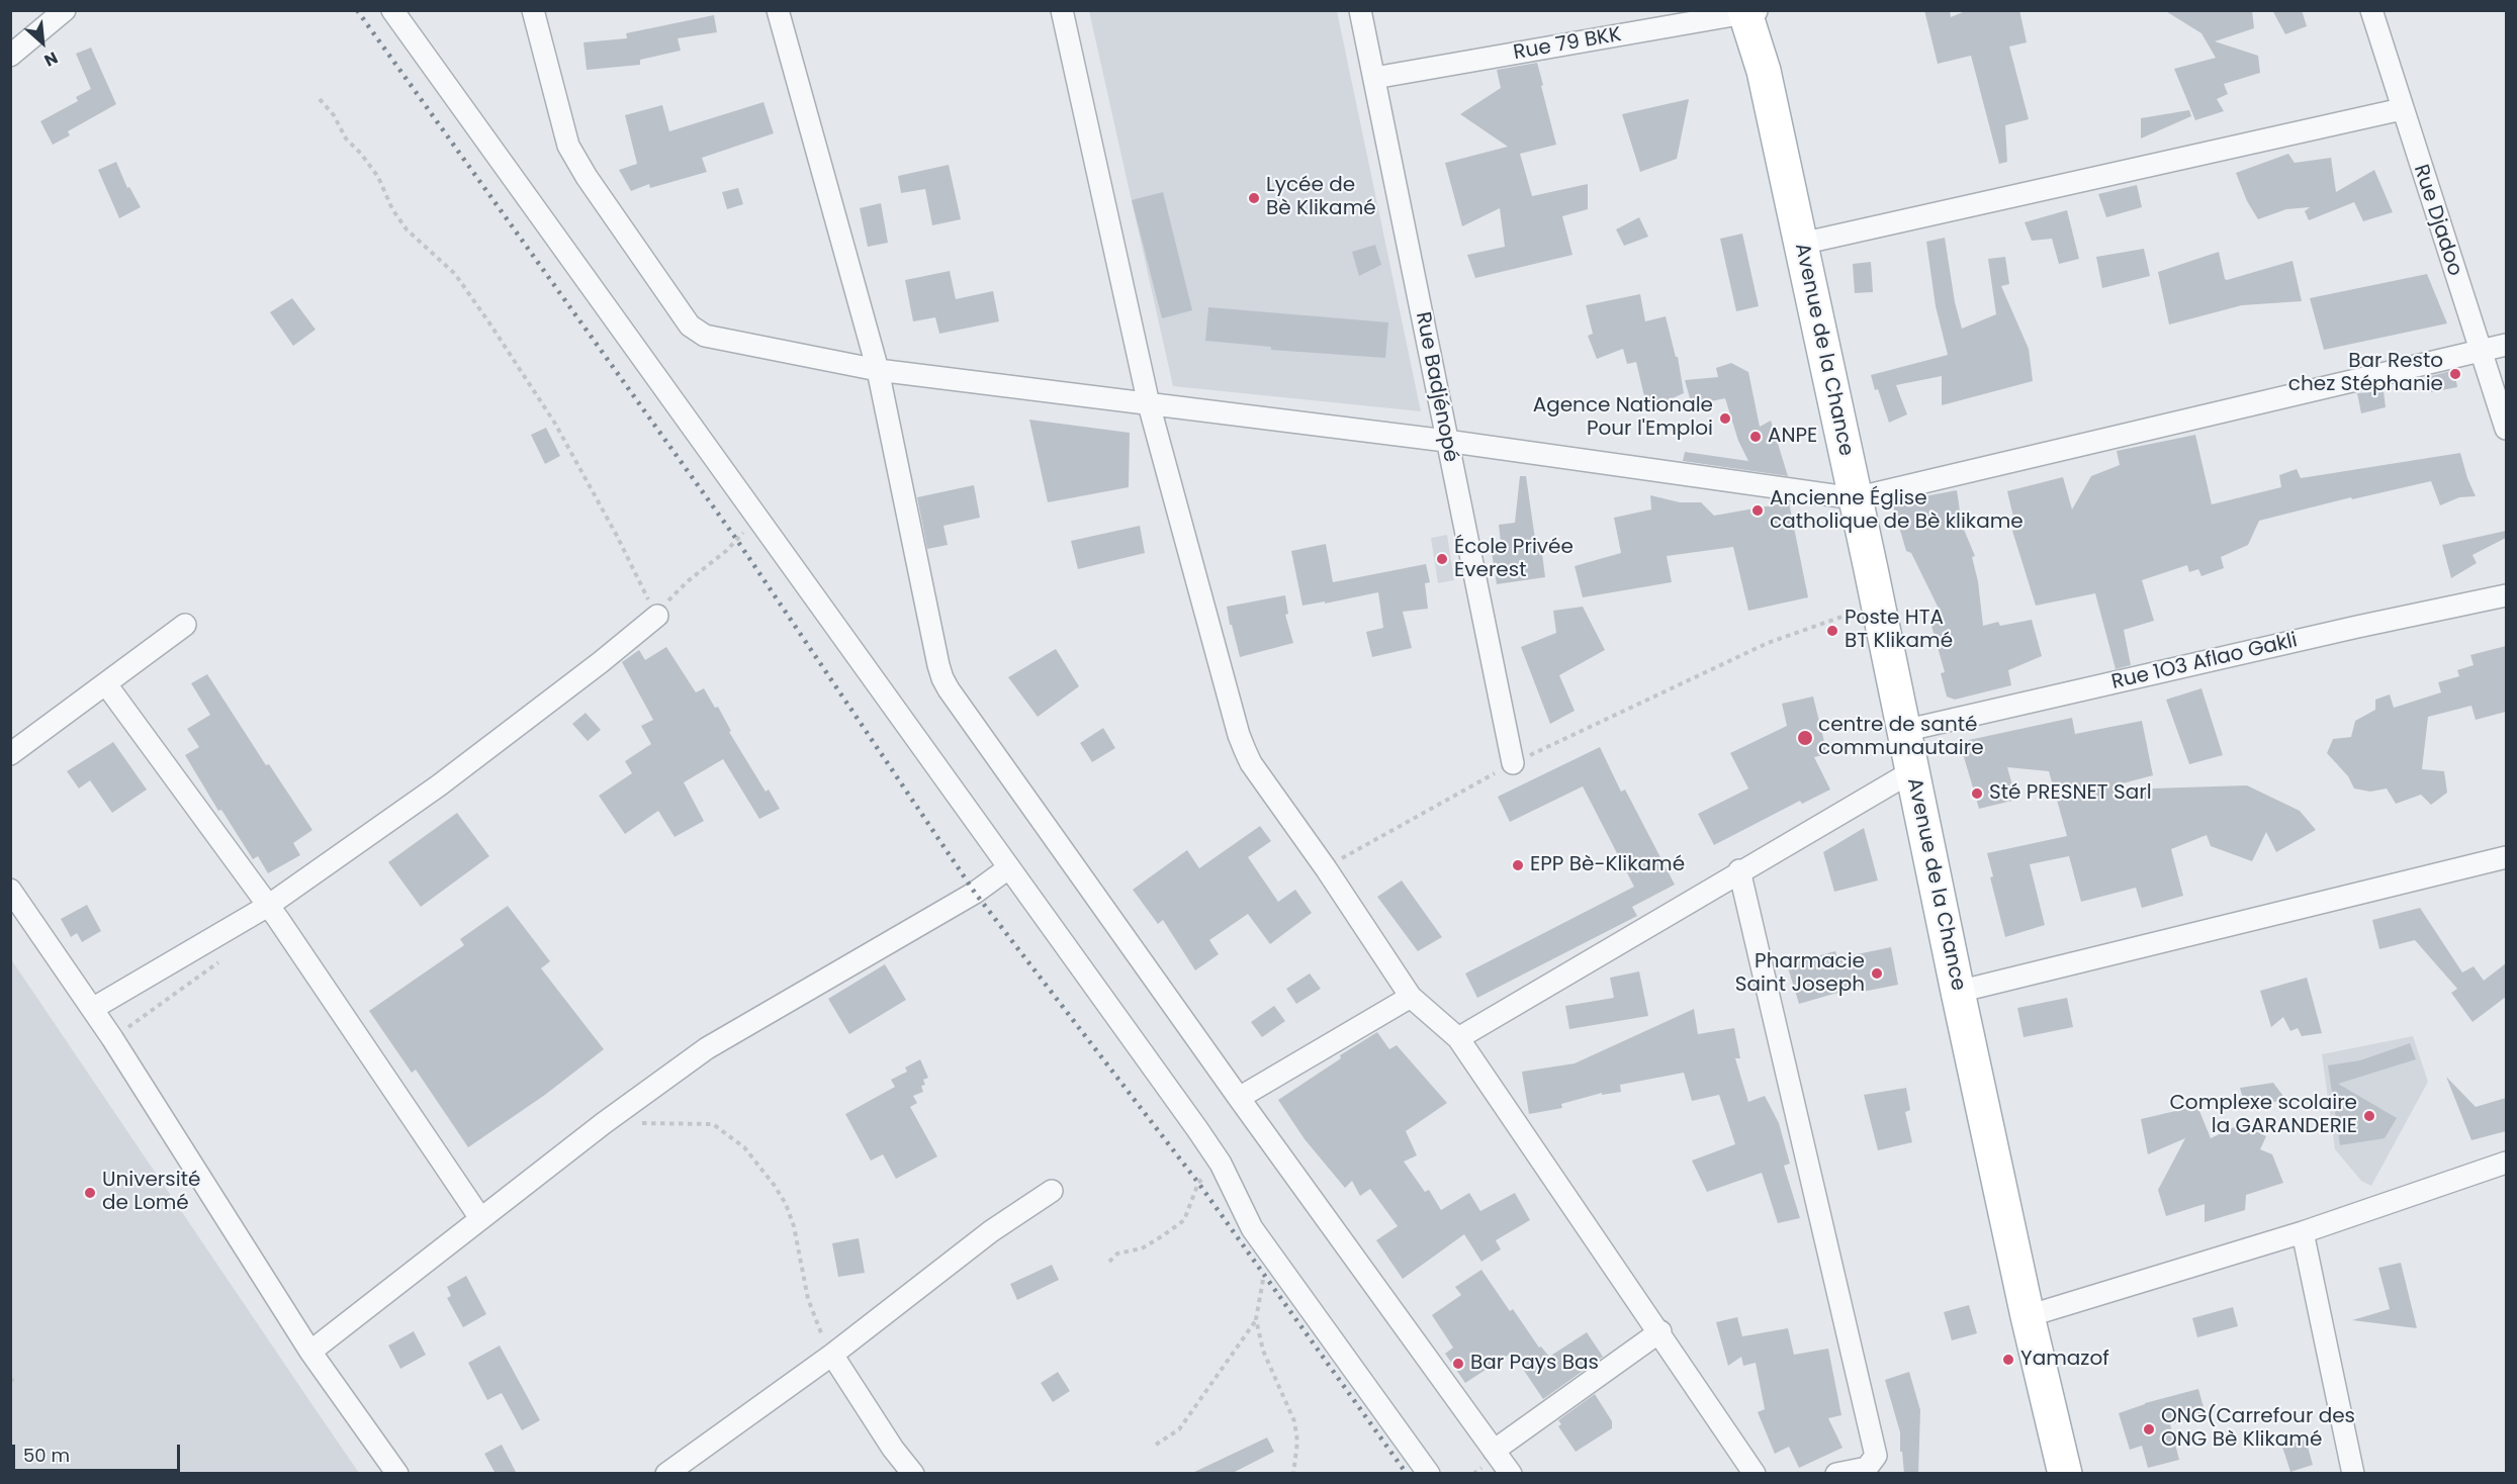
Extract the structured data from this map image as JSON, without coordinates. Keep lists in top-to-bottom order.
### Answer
{
  "streets": {
    "main road": ["Avenue de la Chance"],
    "street": [
      "Rue 79 BKK",
      "Rue Djadoo",
      "Rue Badjénopé",
      "Rue 1O3 Aflao Gakli"
    ]
  },
  "crossings": [
    ["Rue 79 BKK", "Avenue de la Chance"],
    ["Rue 79 BKK", "Rue Badjénopé"],
    ["Avenue de la Chance", "Rue 1O3 Aflao Gakli"]
  ],
  "places": [
    "Lycée de Bè Klikamé",
    "Bar Resto chez Stéphanie",
    "Agence Nationale Pour l'Emploi",
    "ANPE",
    "Ancienne Église catholique de Bè klikame",
    "École Privée Everest",
    "Poste HTA BT Klikamé",
    "centre de santé communautaire",
    "Sté PRESNET Sarl",
    "EPP Bè-Klikamé",
    "Pharmacie Saint Joseph",
    "Complexe scolaire la GARANDERIE",
    "Université de Lomé",
    "Yamazof",
    "Bar Pays Bas",
    "ONG(Carrefour des ONG Bè Klikamé"
  ],
  "scale_bar": "50 m",
  "north": "bottom right"
}
